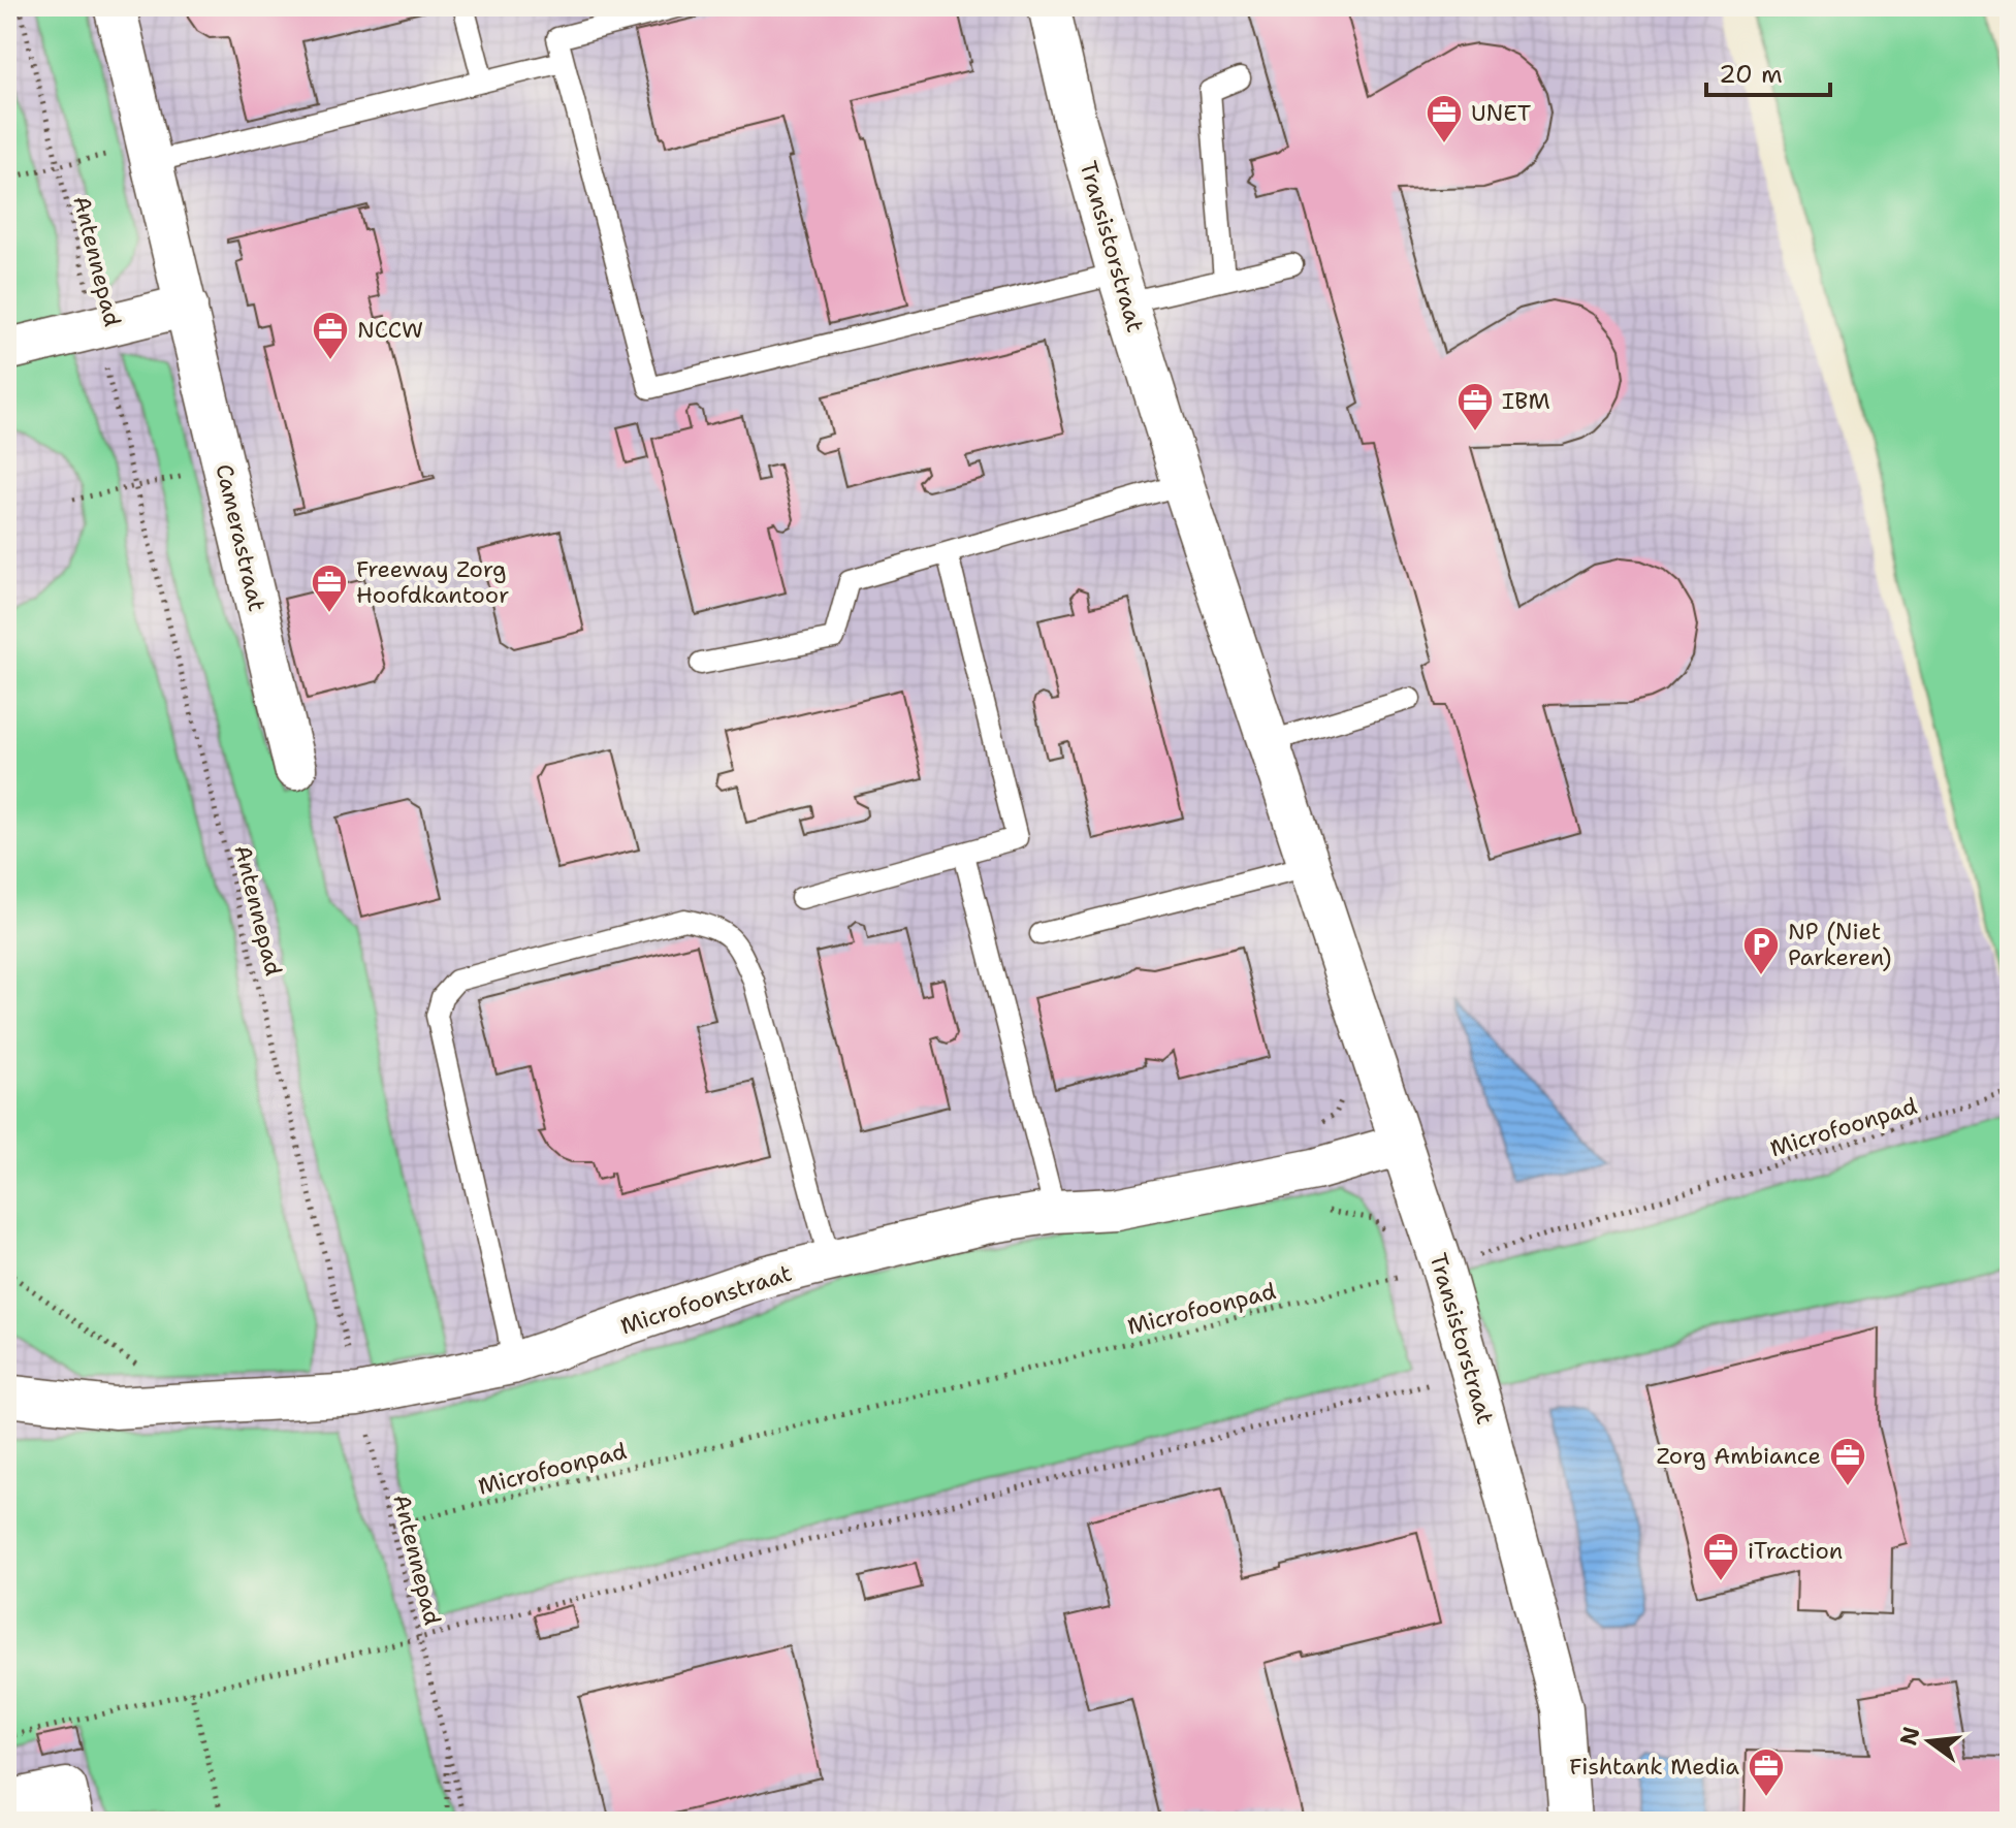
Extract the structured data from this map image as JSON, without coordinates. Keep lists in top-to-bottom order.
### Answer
{
  "streets": {
    "street": ["Transistorstraat", "Camerastraat", "Microfoonstraat"],
    "path": ["Antennepad", "Microfoonpad"]
  },
  "crossings": [
    ["Transistorstraat", "Microfoonpad"],
    ["Transistorstraat", "Microfoonstraat"],
    ["Antennepad", "Microfoonpad"],
    ["Antennepad", "Microfoonstraat"]
  ],
  "places": {
    "office": [
      "UNET",
      "NCCW",
      "IBM",
      "Freeway Zorg Hoofdkantoor",
      "Zorg Ambiance",
      "iTraction",
      "Fishtank Media"
    ],
    "parking": ["NP (Niet Parkeren)"]
  },
  "scale_bar": "20 m",
  "north": "left"
}
